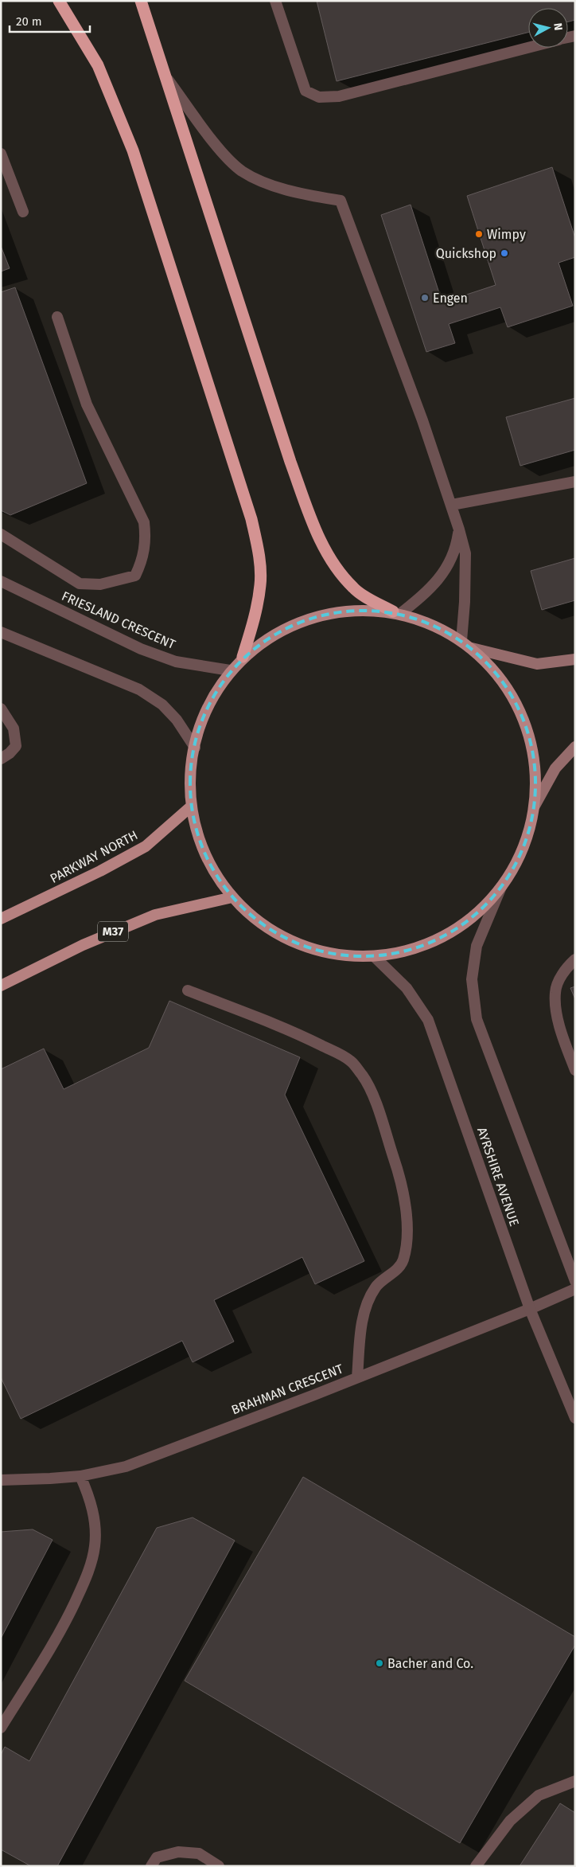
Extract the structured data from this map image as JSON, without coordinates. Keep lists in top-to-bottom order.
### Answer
{
  "streets": {
    "main road": ["PARKWAY NORTH", "M37"],
    "street": ["FRIESLAND CRESCENT", "AYRSHIRE AVENUE", "BRAHMAN CRESCENT"]
  },
  "crossings": [
    ["AYRSHIRE AVENUE", "BRAHMAN CRESCENT"]
  ],
  "places": [
    "Wimpy",
    "Quickshop",
    "Engen",
    "Bacher and Co."
  ],
  "scale_bar": "20 m",
  "north": "right"
}
